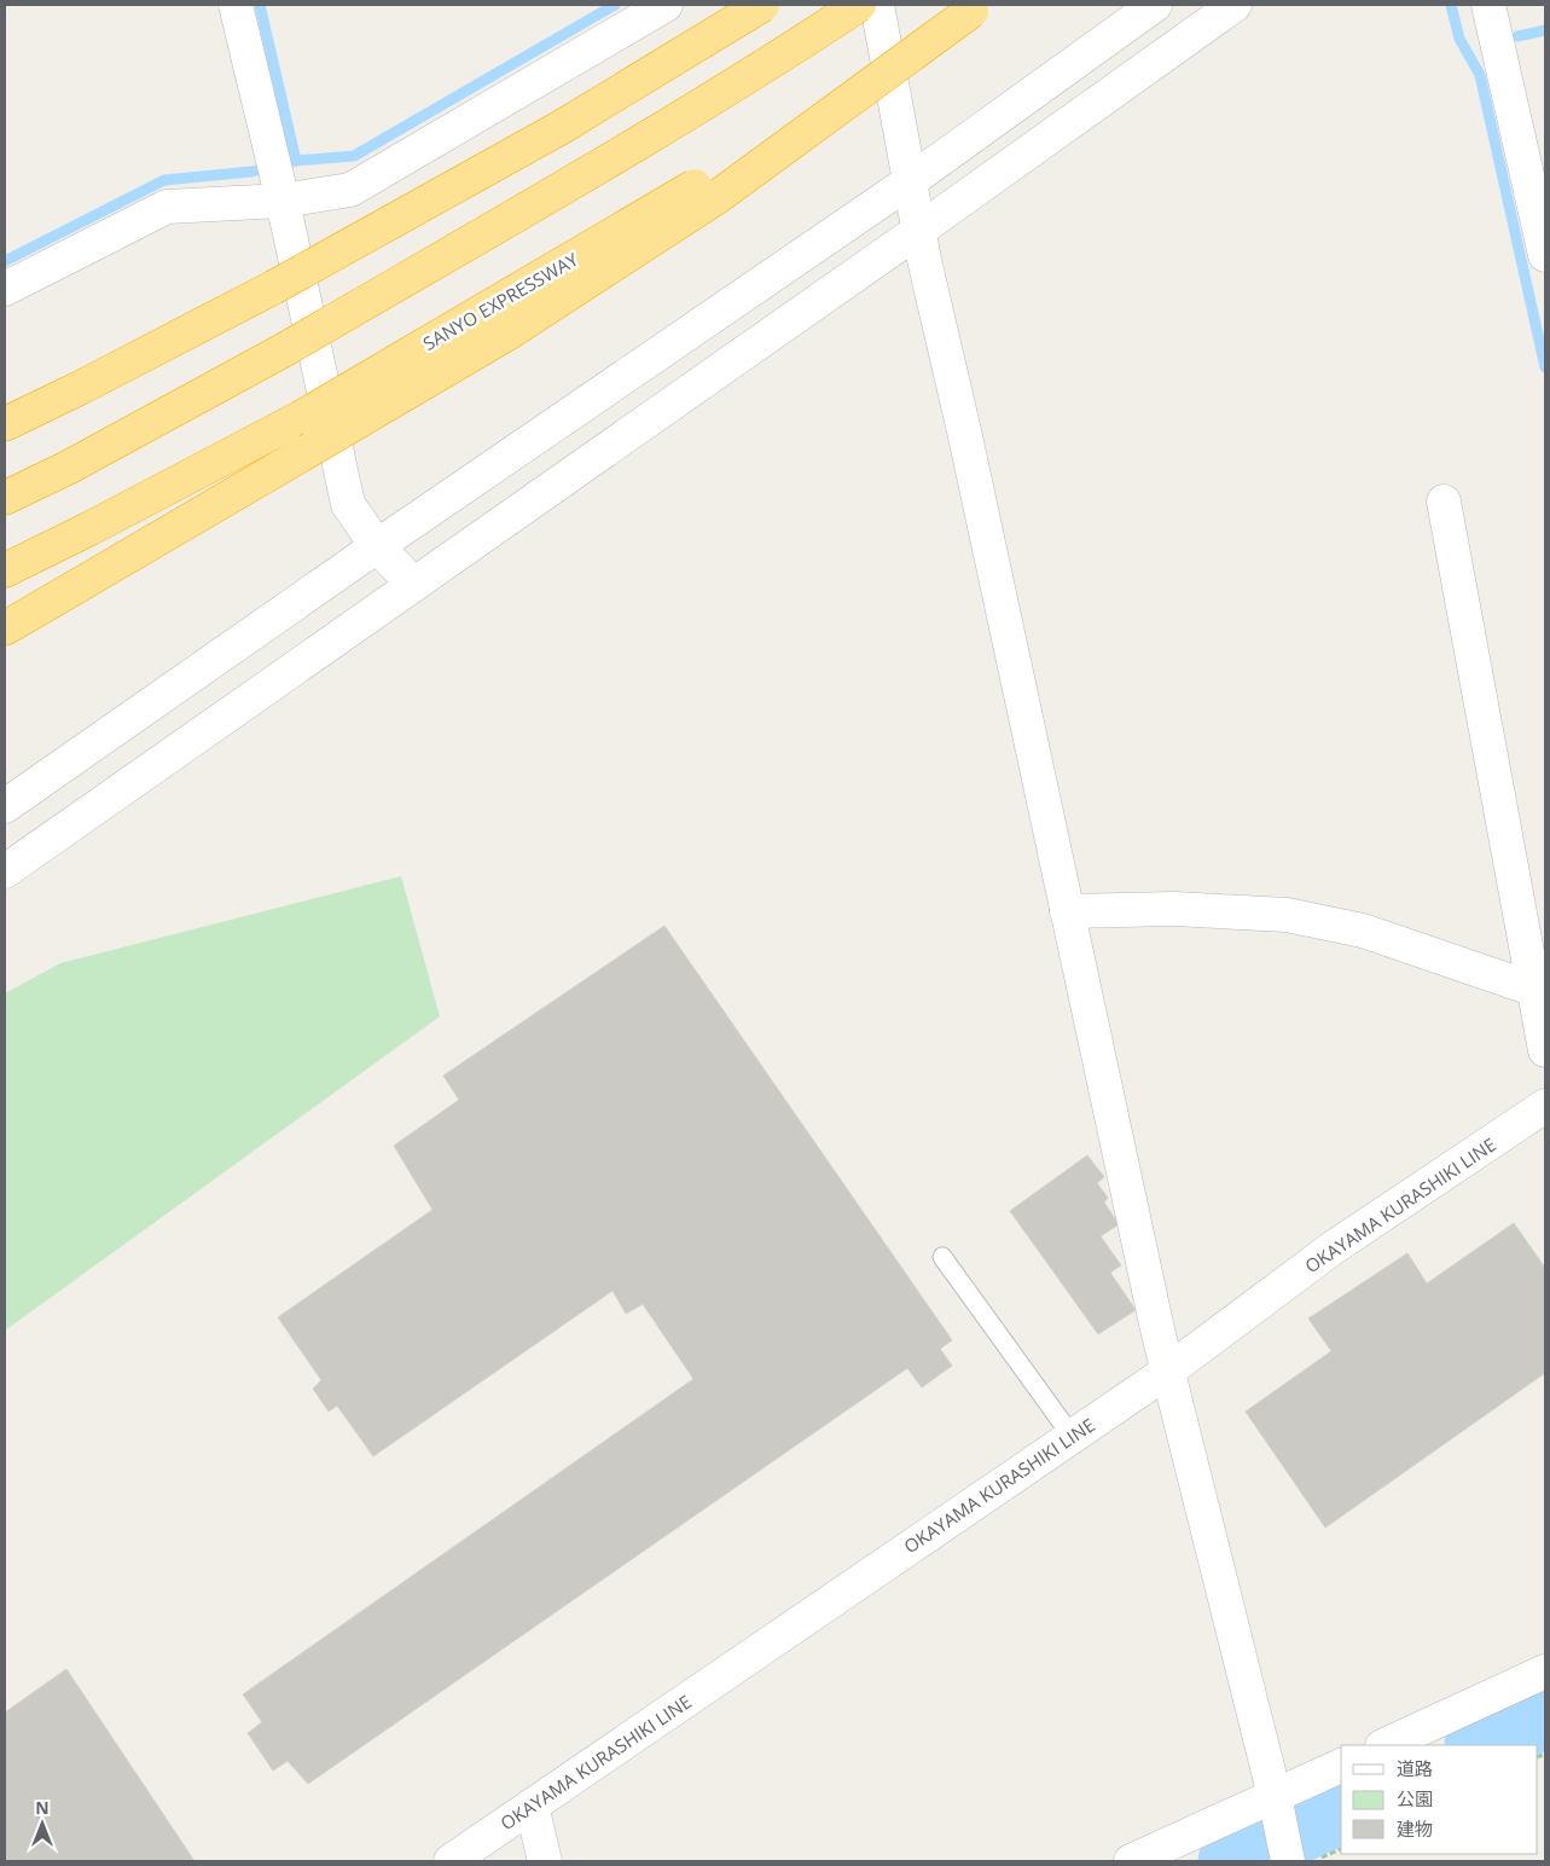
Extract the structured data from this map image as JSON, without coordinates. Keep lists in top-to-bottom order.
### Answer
{
  "streets": {
    "highway": ["SANYO EXPRESSWAY"],
    "street": ["OKAYAMA KURASHIKI LINE"]
  },
  "legend": ["道路", "公園", "建物"],
  "north": "top"
}
